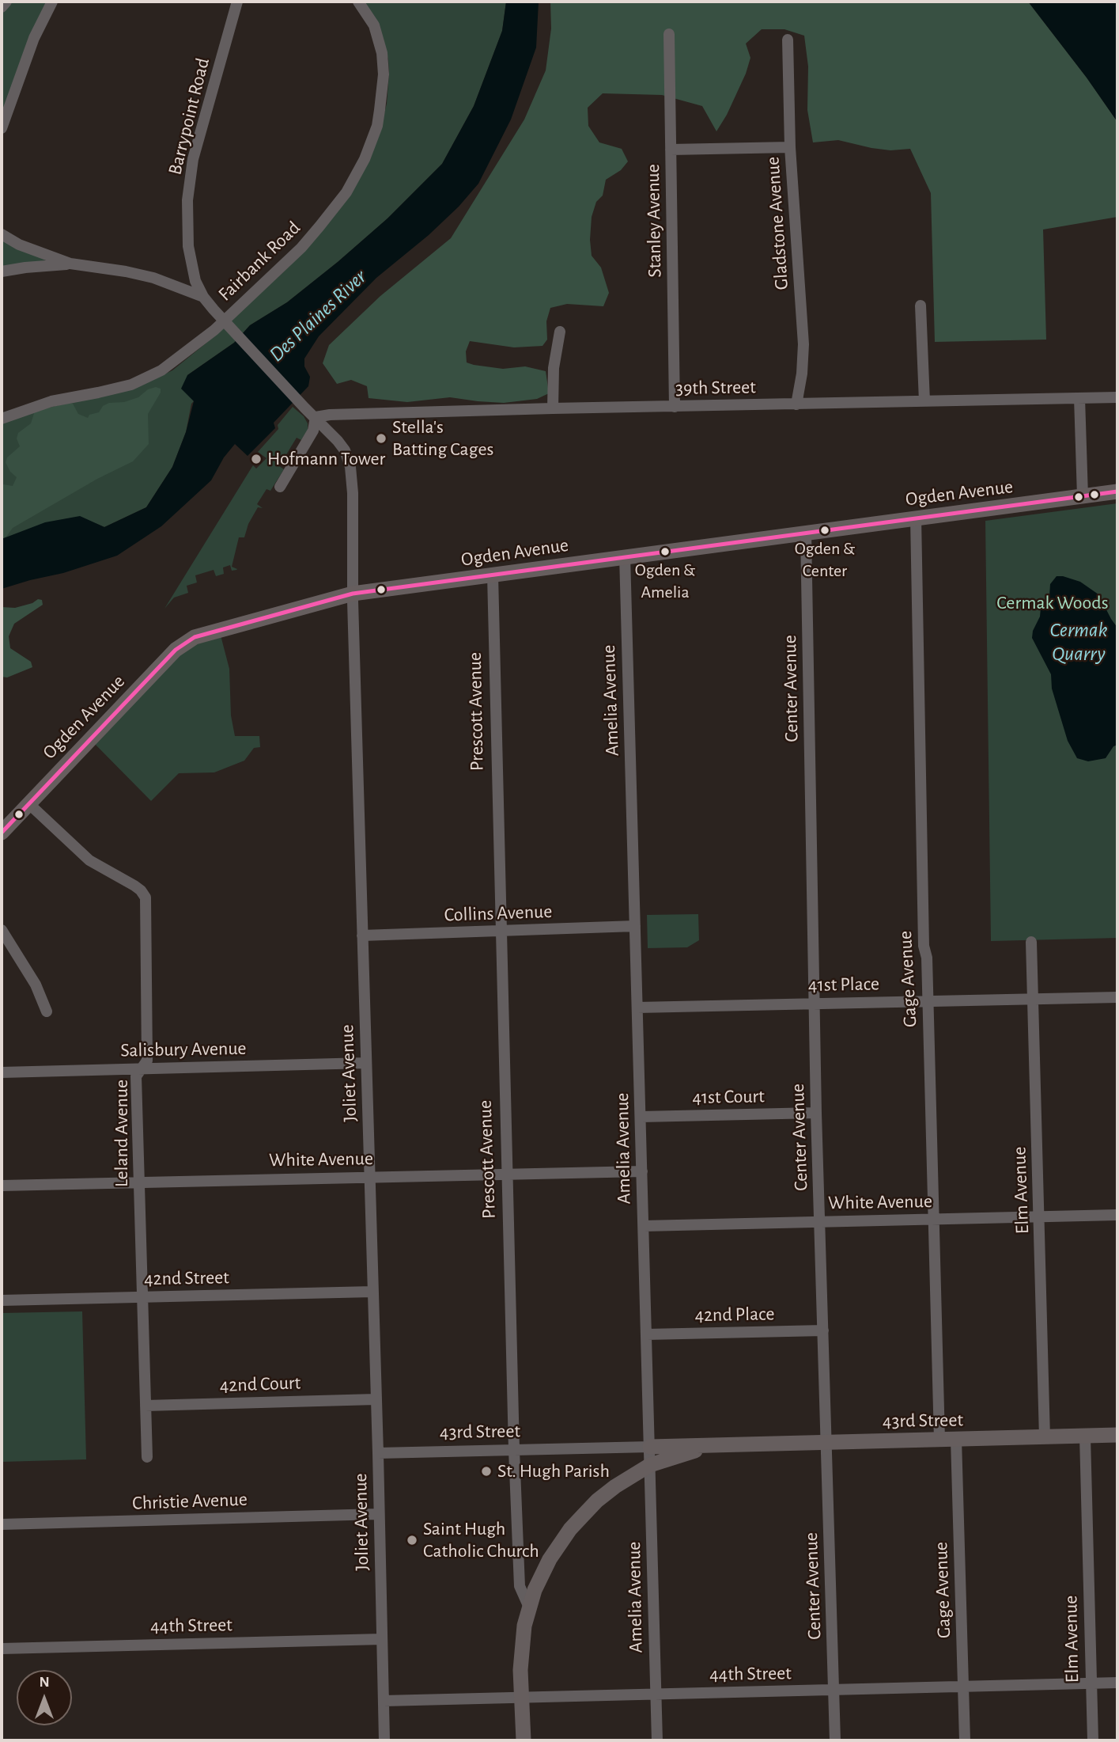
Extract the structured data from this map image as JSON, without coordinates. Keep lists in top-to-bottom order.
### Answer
{
  "streets": {
    "main road": ["Ogden Avenue", "43rd Street"],
    "street": [
      "Barrypoint Road",
      "Stanley Avenue",
      "Gladstone Avenue",
      "Fairbank Road",
      "39th Street",
      "Center Avenue",
      "Amelia Avenue",
      "Prescott Avenue",
      "Collins Avenue",
      "Gage Avenue",
      "41st Place",
      "Salisbury Avenue",
      "Joliet Avenue",
      "41st Court",
      "Leland Avenue",
      "White Avenue",
      "Elm Avenue",
      "42nd Street",
      "42nd Place",
      "42nd Court",
      "Christie Avenue",
      "44th Street"
    ]
  },
  "crossings": [
    ["Barrypoint Road", "Fairbank Road"],
    ["Barrypoint Road", "Joliet Avenue"],
    ["Stanley Avenue", "39th Street"],
    ["Gladstone Avenue", "39th Street"],
    ["39th Street", "Joliet Avenue"],
    ["Ogden Avenue", "Center Avenue"],
    ["Ogden Avenue", "Amelia Avenue"],
    ["Ogden Avenue", "Prescott Avenue"],
    ["Ogden Avenue", "Gage Avenue"],
    ["Ogden Avenue", "Joliet Avenue"],
    ["Ogden Avenue", "Leland Avenue"],
    ["Center Avenue", "41st Place"],
    ["Center Avenue", "41st Court"],
    ["Center Avenue", "White Avenue"],
    ["Center Avenue", "42nd Place"],
    ["Center Avenue", "43rd Street"],
    ["Center Avenue", "44th Street"],
    ["Amelia Avenue", "Collins Avenue"],
    ["Amelia Avenue", "41st Place"],
    ["Amelia Avenue", "41st Court"],
    ["Amelia Avenue", "White Avenue"],
    ["Amelia Avenue", "42nd Place"],
    ["Amelia Avenue", "43rd Street"],
    ["Amelia Avenue", "44th Street"],
    ["Prescott Avenue", "Collins Avenue"],
    ["Prescott Avenue", "White Avenue"],
    ["Prescott Avenue", "43rd Street"],
    ["Collins Avenue", "Joliet Avenue"],
    ["Gage Avenue", "41st Place"],
    ["Gage Avenue", "White Avenue"],
    ["Gage Avenue", "43rd Street"],
    ["Gage Avenue", "44th Street"],
    ["41st Place", "Elm Avenue"],
    ["Salisbury Avenue", "Joliet Avenue"],
    ["Salisbury Avenue", "Leland Avenue"],
    ["Joliet Avenue", "White Avenue"],
    ["Joliet Avenue", "42nd Street"],
    ["Joliet Avenue", "42nd Court"],
    ["Joliet Avenue", "43rd Street"],
    ["Joliet Avenue", "Christie Avenue"],
    ["Joliet Avenue", "44th Street"],
    ["Leland Avenue", "White Avenue"],
    ["Leland Avenue", "42nd Street"],
    ["Leland Avenue", "42nd Court"],
    ["White Avenue", "Elm Avenue"],
    ["Elm Avenue", "43rd Street"],
    ["Elm Avenue", "44th Street"]
  ],
  "water": ["Des Plaines River", "Cermak Quarry"],
  "parks": ["Cermak Woods"],
  "places": [
    "Stella's Batting Cages",
    "Hofmann Tower",
    "Ogden & Center",
    "Ogden & Amelia",
    "St. Hugh Parish",
    "Saint Hugh Catholic Church"
  ],
  "north": "top"
}
